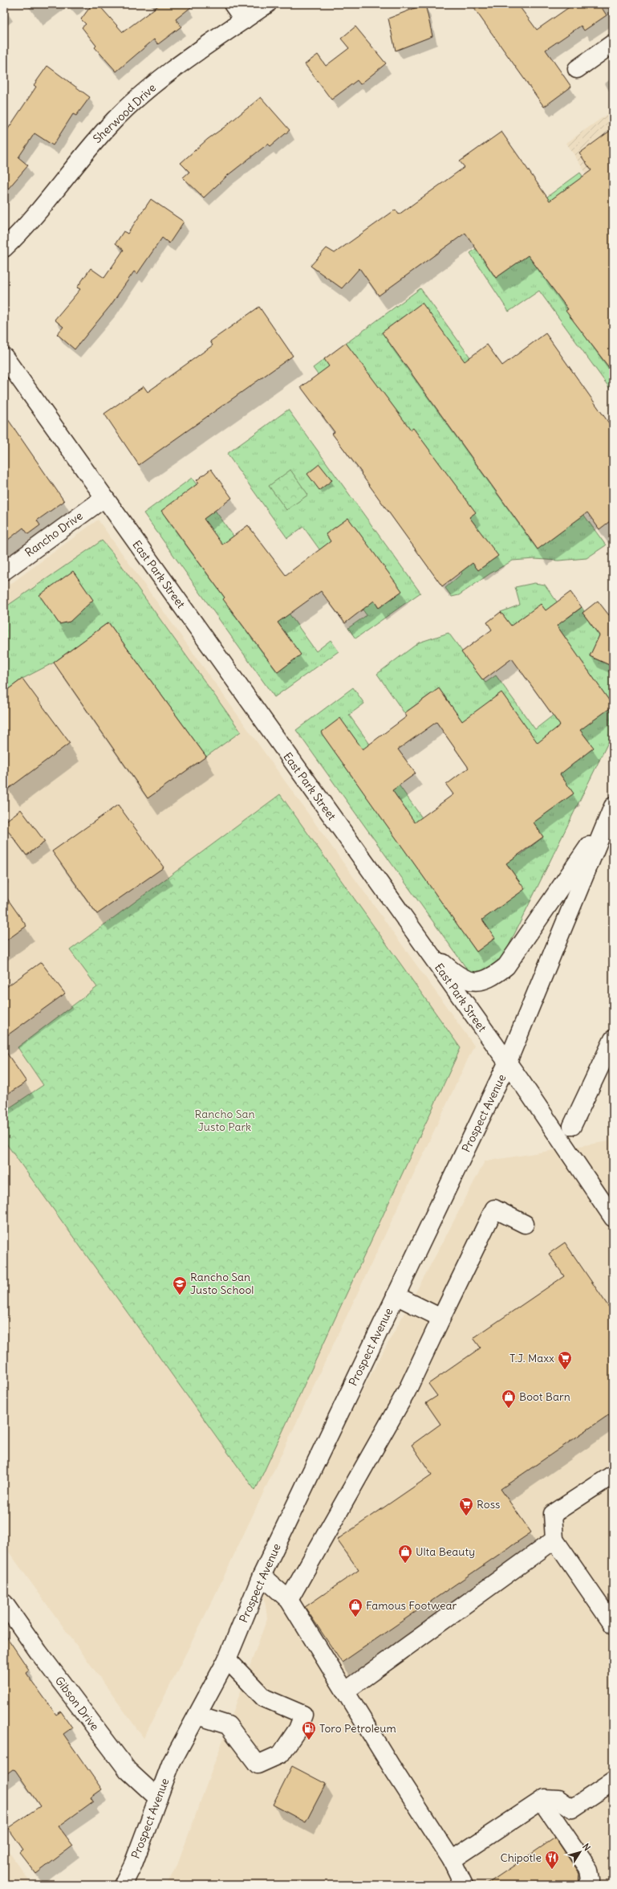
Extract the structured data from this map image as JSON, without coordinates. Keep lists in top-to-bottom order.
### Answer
{
  "streets": {
    "street": [
      "Sherwood Drive",
      "Rancho Drive",
      "East Park Street",
      "Prospect Avenue",
      "Gibson Drive"
    ]
  },
  "crossings": [
    ["Rancho Drive", "East Park Street"],
    ["East Park Street", "Prospect Avenue"],
    ["Prospect Avenue", "Gibson Drive"]
  ],
  "parks": ["Rancho San Justo Park"],
  "places": {
    "school or university": ["Rancho San Justo School"],
    "supermarket": ["T.J. Maxx", "Ross"],
    "shop": ["Boot Barn", "Ulta Beauty", "Famous Footwear"],
    "fuel station": ["Toro Petroleum"],
    "restaurant": ["Chipotle"]
  },
  "north": "top right"
}
